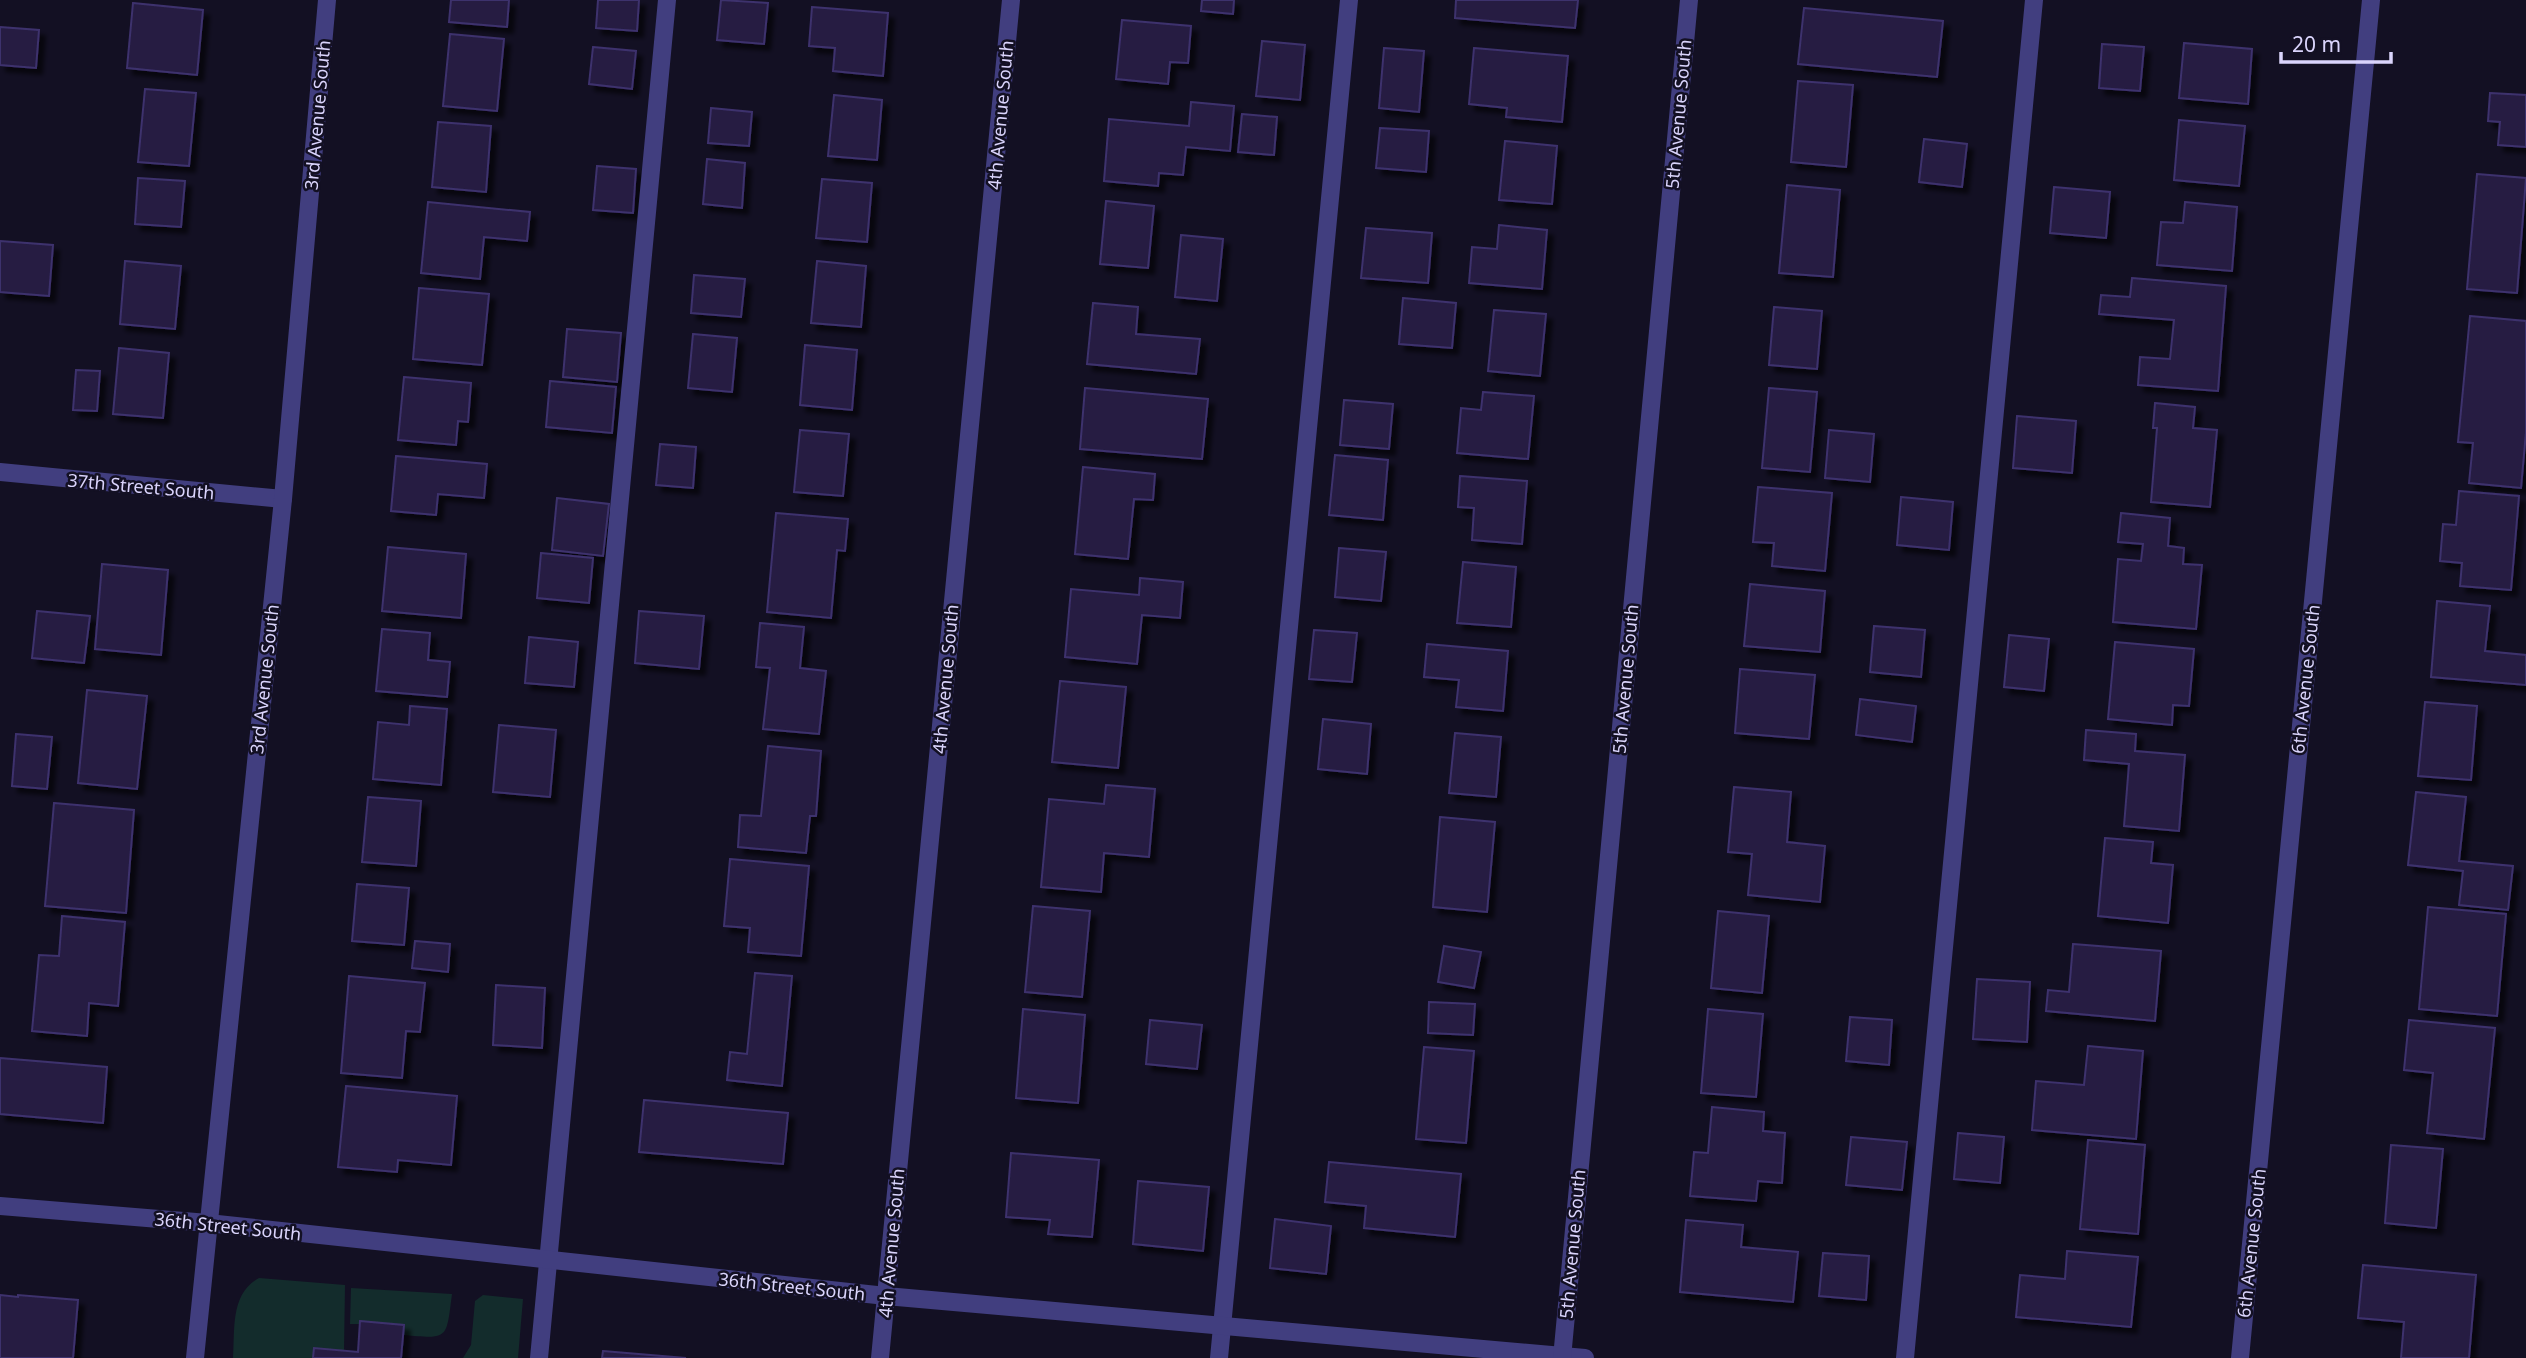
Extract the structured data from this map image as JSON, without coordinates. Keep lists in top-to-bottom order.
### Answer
{
  "streets": {
    "street": [
      "5th Avenue South",
      "3rd Avenue South",
      "4th Avenue South",
      "37th Street South",
      "6th Avenue South",
      "36th Street South"
    ]
  },
  "crossings": [
    ["5th Avenue South", "36th Street South"],
    ["3rd Avenue South", "37th Street South"],
    ["3rd Avenue South", "36th Street South"],
    ["4th Avenue South", "36th Street South"]
  ],
  "scale_bar": "20 m"
}
